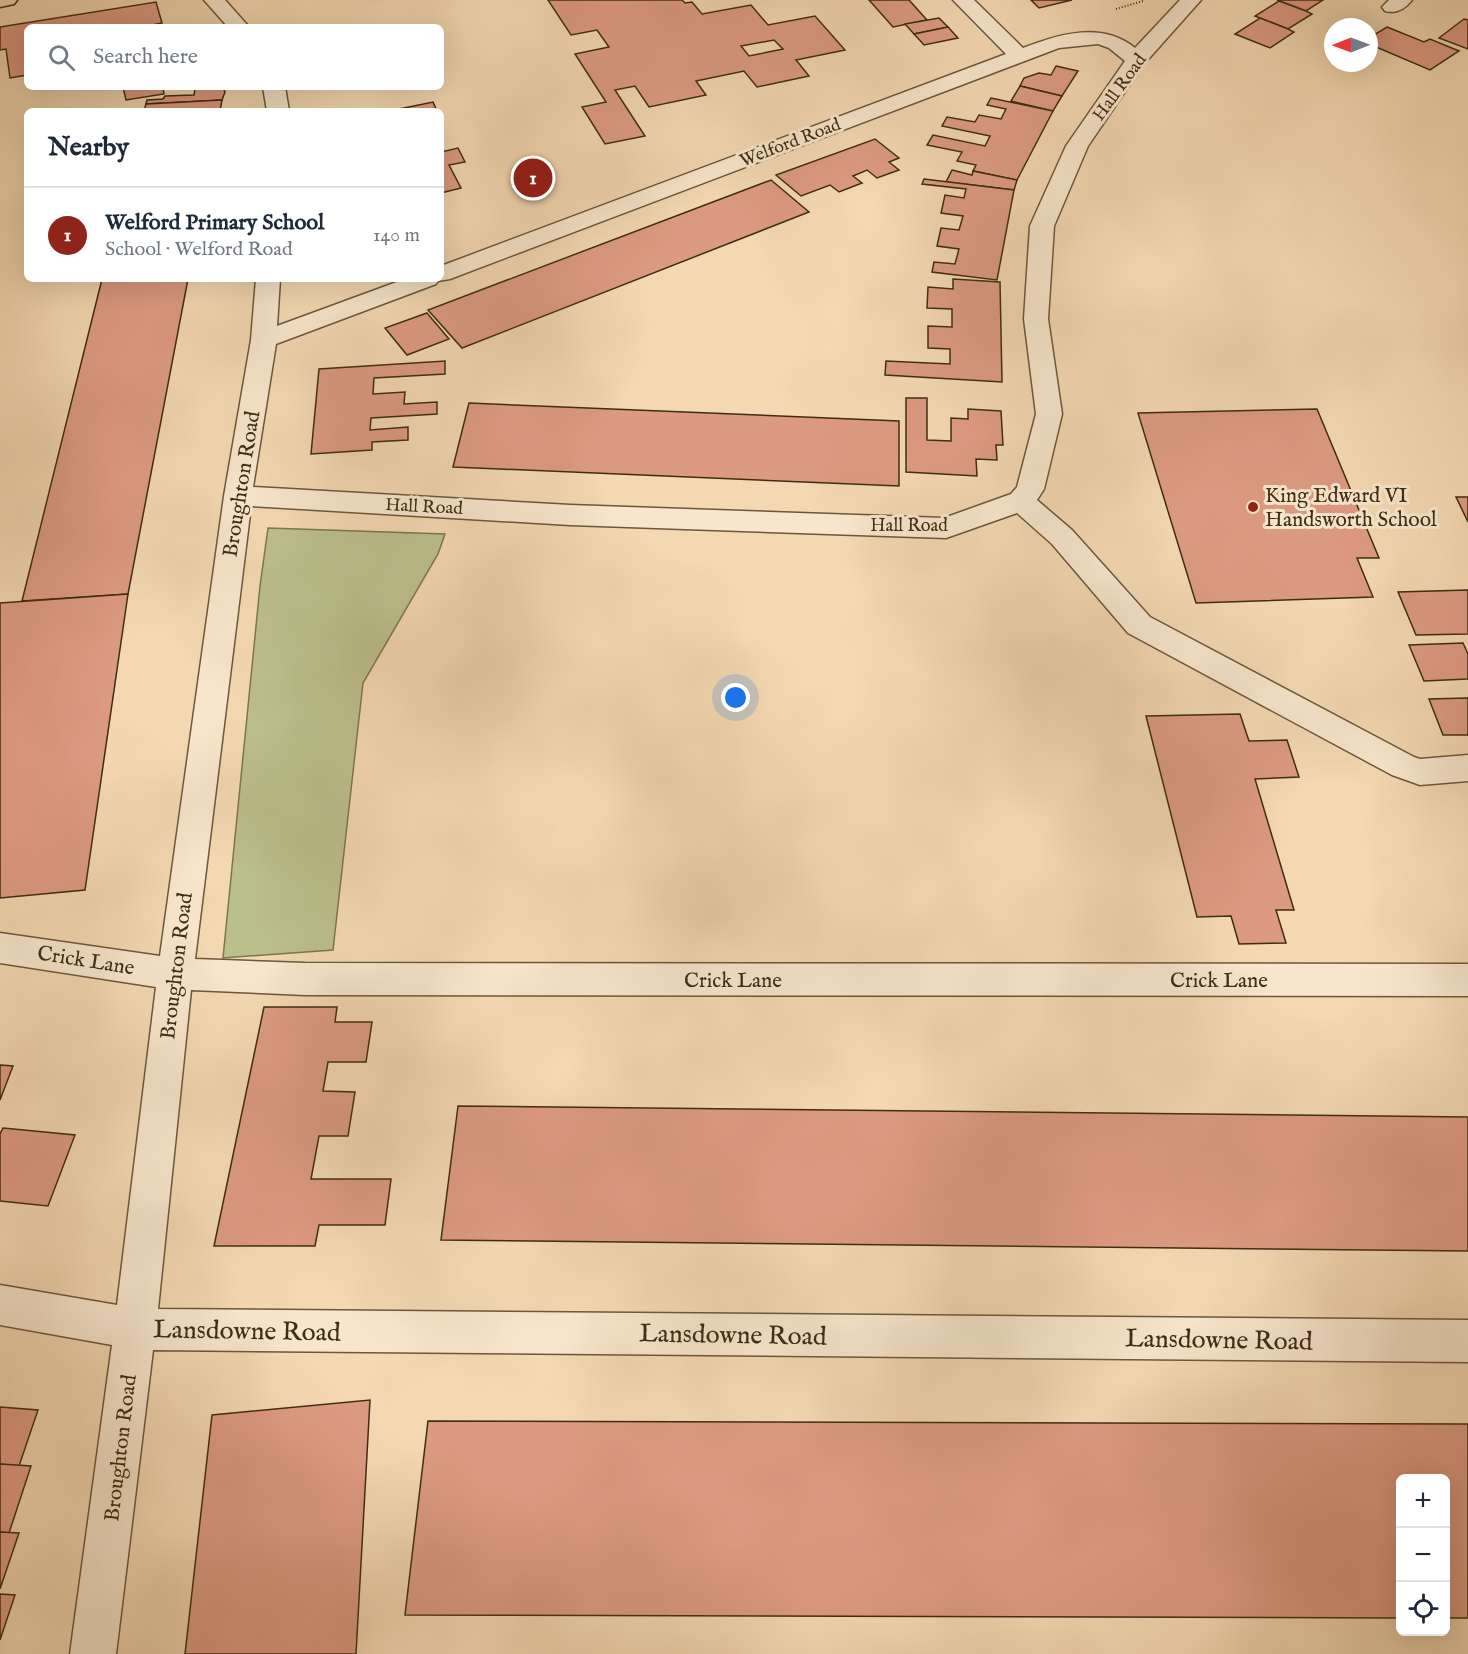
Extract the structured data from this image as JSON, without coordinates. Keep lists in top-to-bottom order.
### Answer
{
  "streets": {
    "street": [
      "Hall Road",
      "Welford Road",
      "Broughton Road",
      "Crick Lane",
      "Lansdowne Road"
    ]
  },
  "crossings": [
    ["Hall Road", "Welford Road"],
    ["Hall Road", "Broughton Road"],
    ["Broughton Road", "Crick Lane"],
    ["Broughton Road", "Lansdowne Road"]
  ],
  "places": ["King Edward VI Handsworth School"],
  "north": "left",
  "page": {
    "search": "Search here",
    "heading": "Nearby",
    "pins": "1",
    "list": [
      {
        "mark": "1",
        "name": "Welford Primary School",
        "note": "School · Welford Road",
        "value": "140 m"
      }
    ],
    "map_buttons": ["+", "−"]
  }
}
